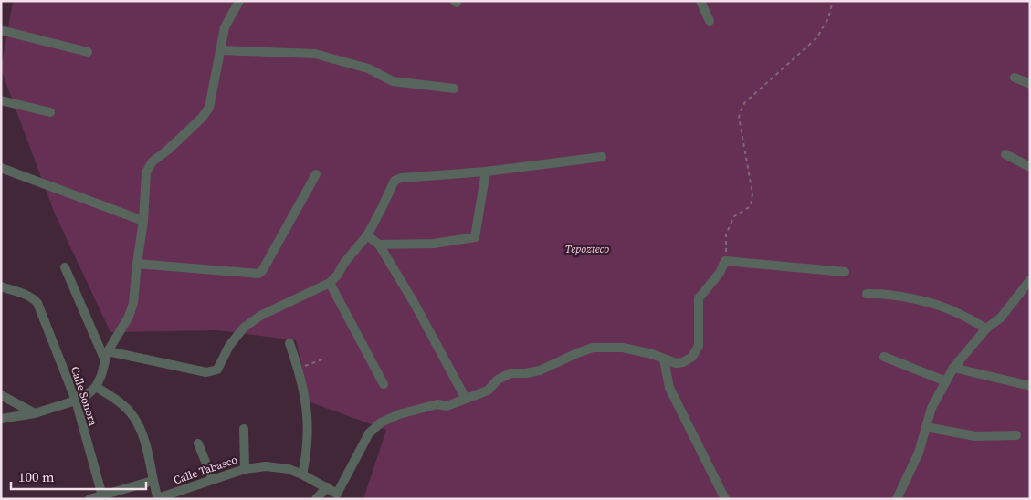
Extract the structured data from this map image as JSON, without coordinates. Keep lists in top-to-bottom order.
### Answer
{
  "streets": {
    "street": ["Calle Sonora", "Calle Tabasco"]
  },
  "parks": ["Tepozteco"],
  "scale_bar": "100 m"
}
